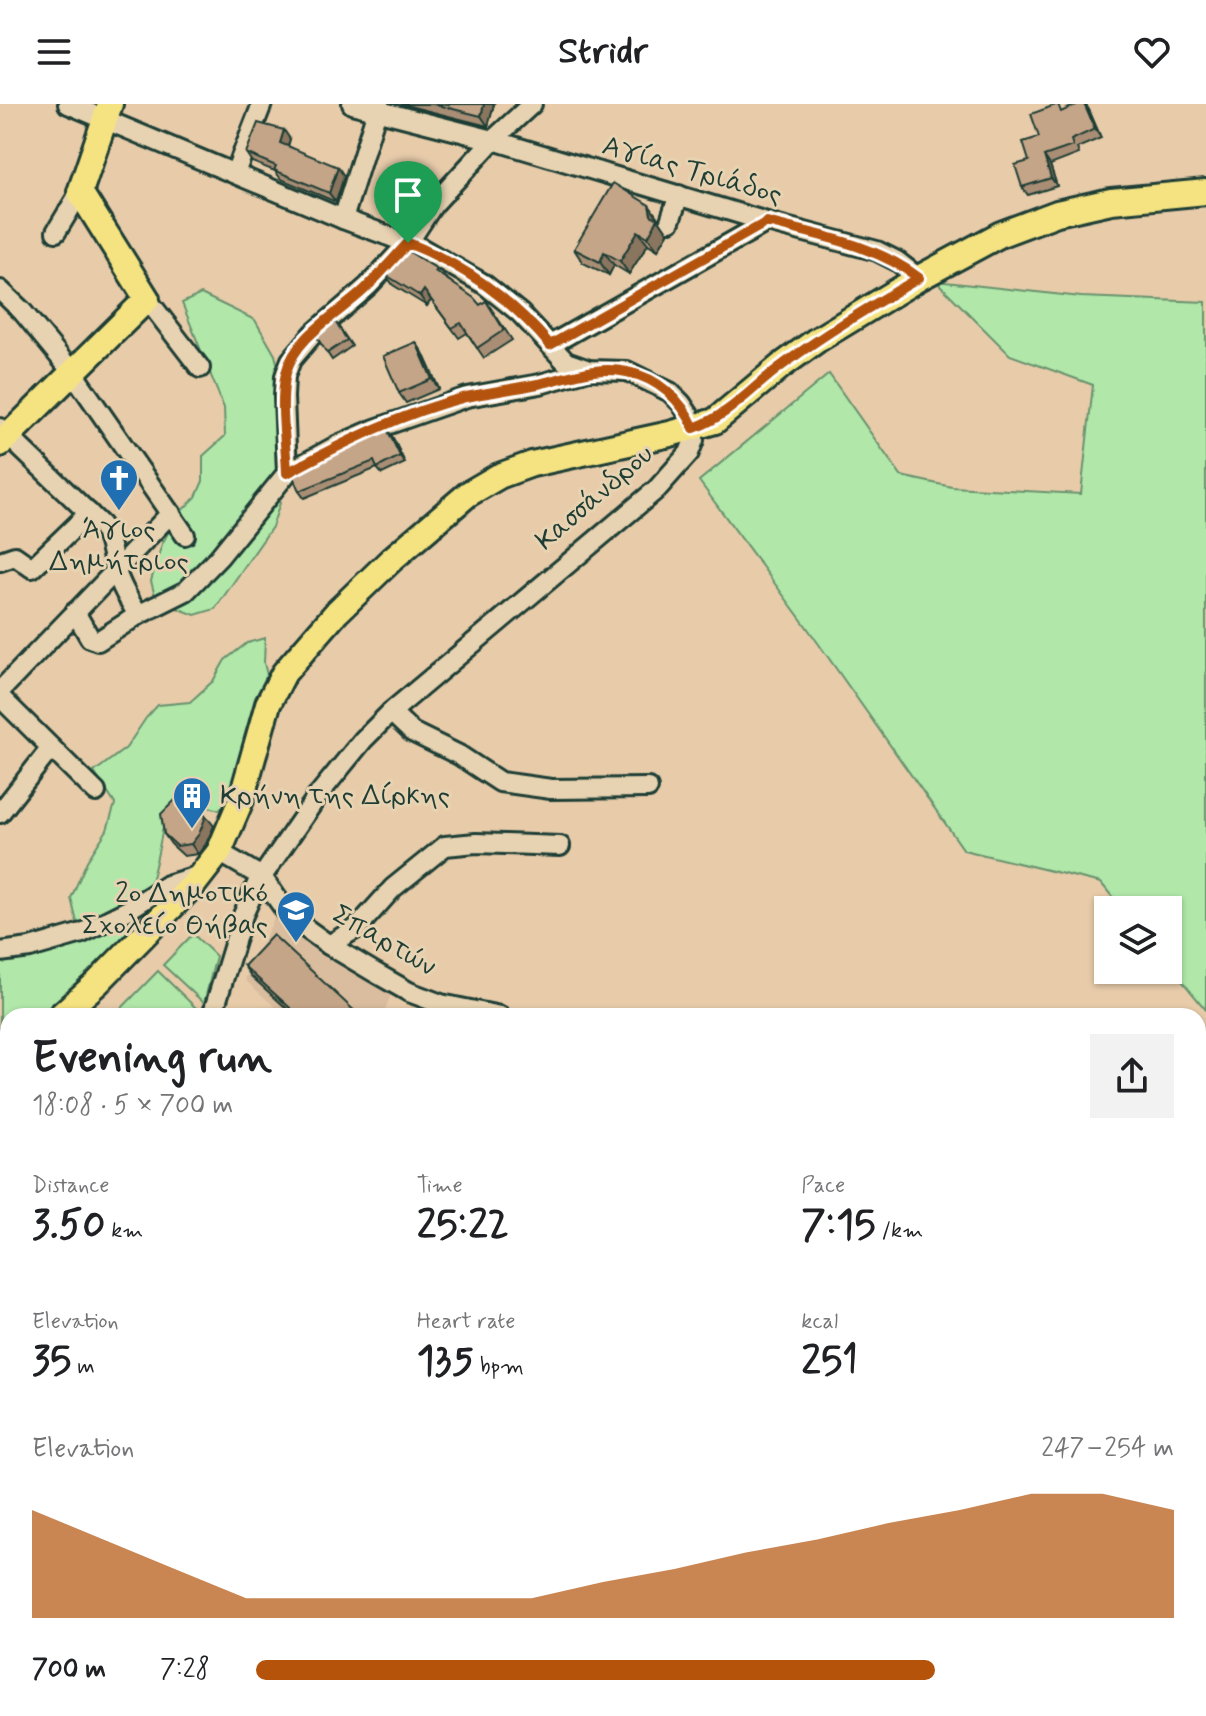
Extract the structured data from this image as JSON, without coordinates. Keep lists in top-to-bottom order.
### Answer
{
  "streets": {
    "street": ["Αγίας Τριάδος", "Κασσάνδρου", "Σπαρτών"]
  },
  "crossings": [
    ["Κασσάνδρου", "Σπαρτών"]
  ],
  "places": {
    "church": ["Άγιος Δημήτριος"],
    "building": ["Κρήνη της Δίρκης"],
    "school or university": ["2ο Δημοτικό Σχολείο Θήβας"]
  },
  "page": {
    "header": "Stridr",
    "heading": ["Evening run", "18:08 · 5 × 700 m"],
    "stats": [
      ["Distance", "3.50 km"],
      ["Time", "25:22"],
      ["Pace", "7:15 /km"],
      ["Elevation", "35 m"],
      ["Heart rate", "135 bpm"],
      ["kcal", "251"]
    ],
    "chart": ["Elevation", "247–254 m"],
    "list": [
      {
        "name": "700 m",
        "note": "7:28"
      }
    ]
  }
}
